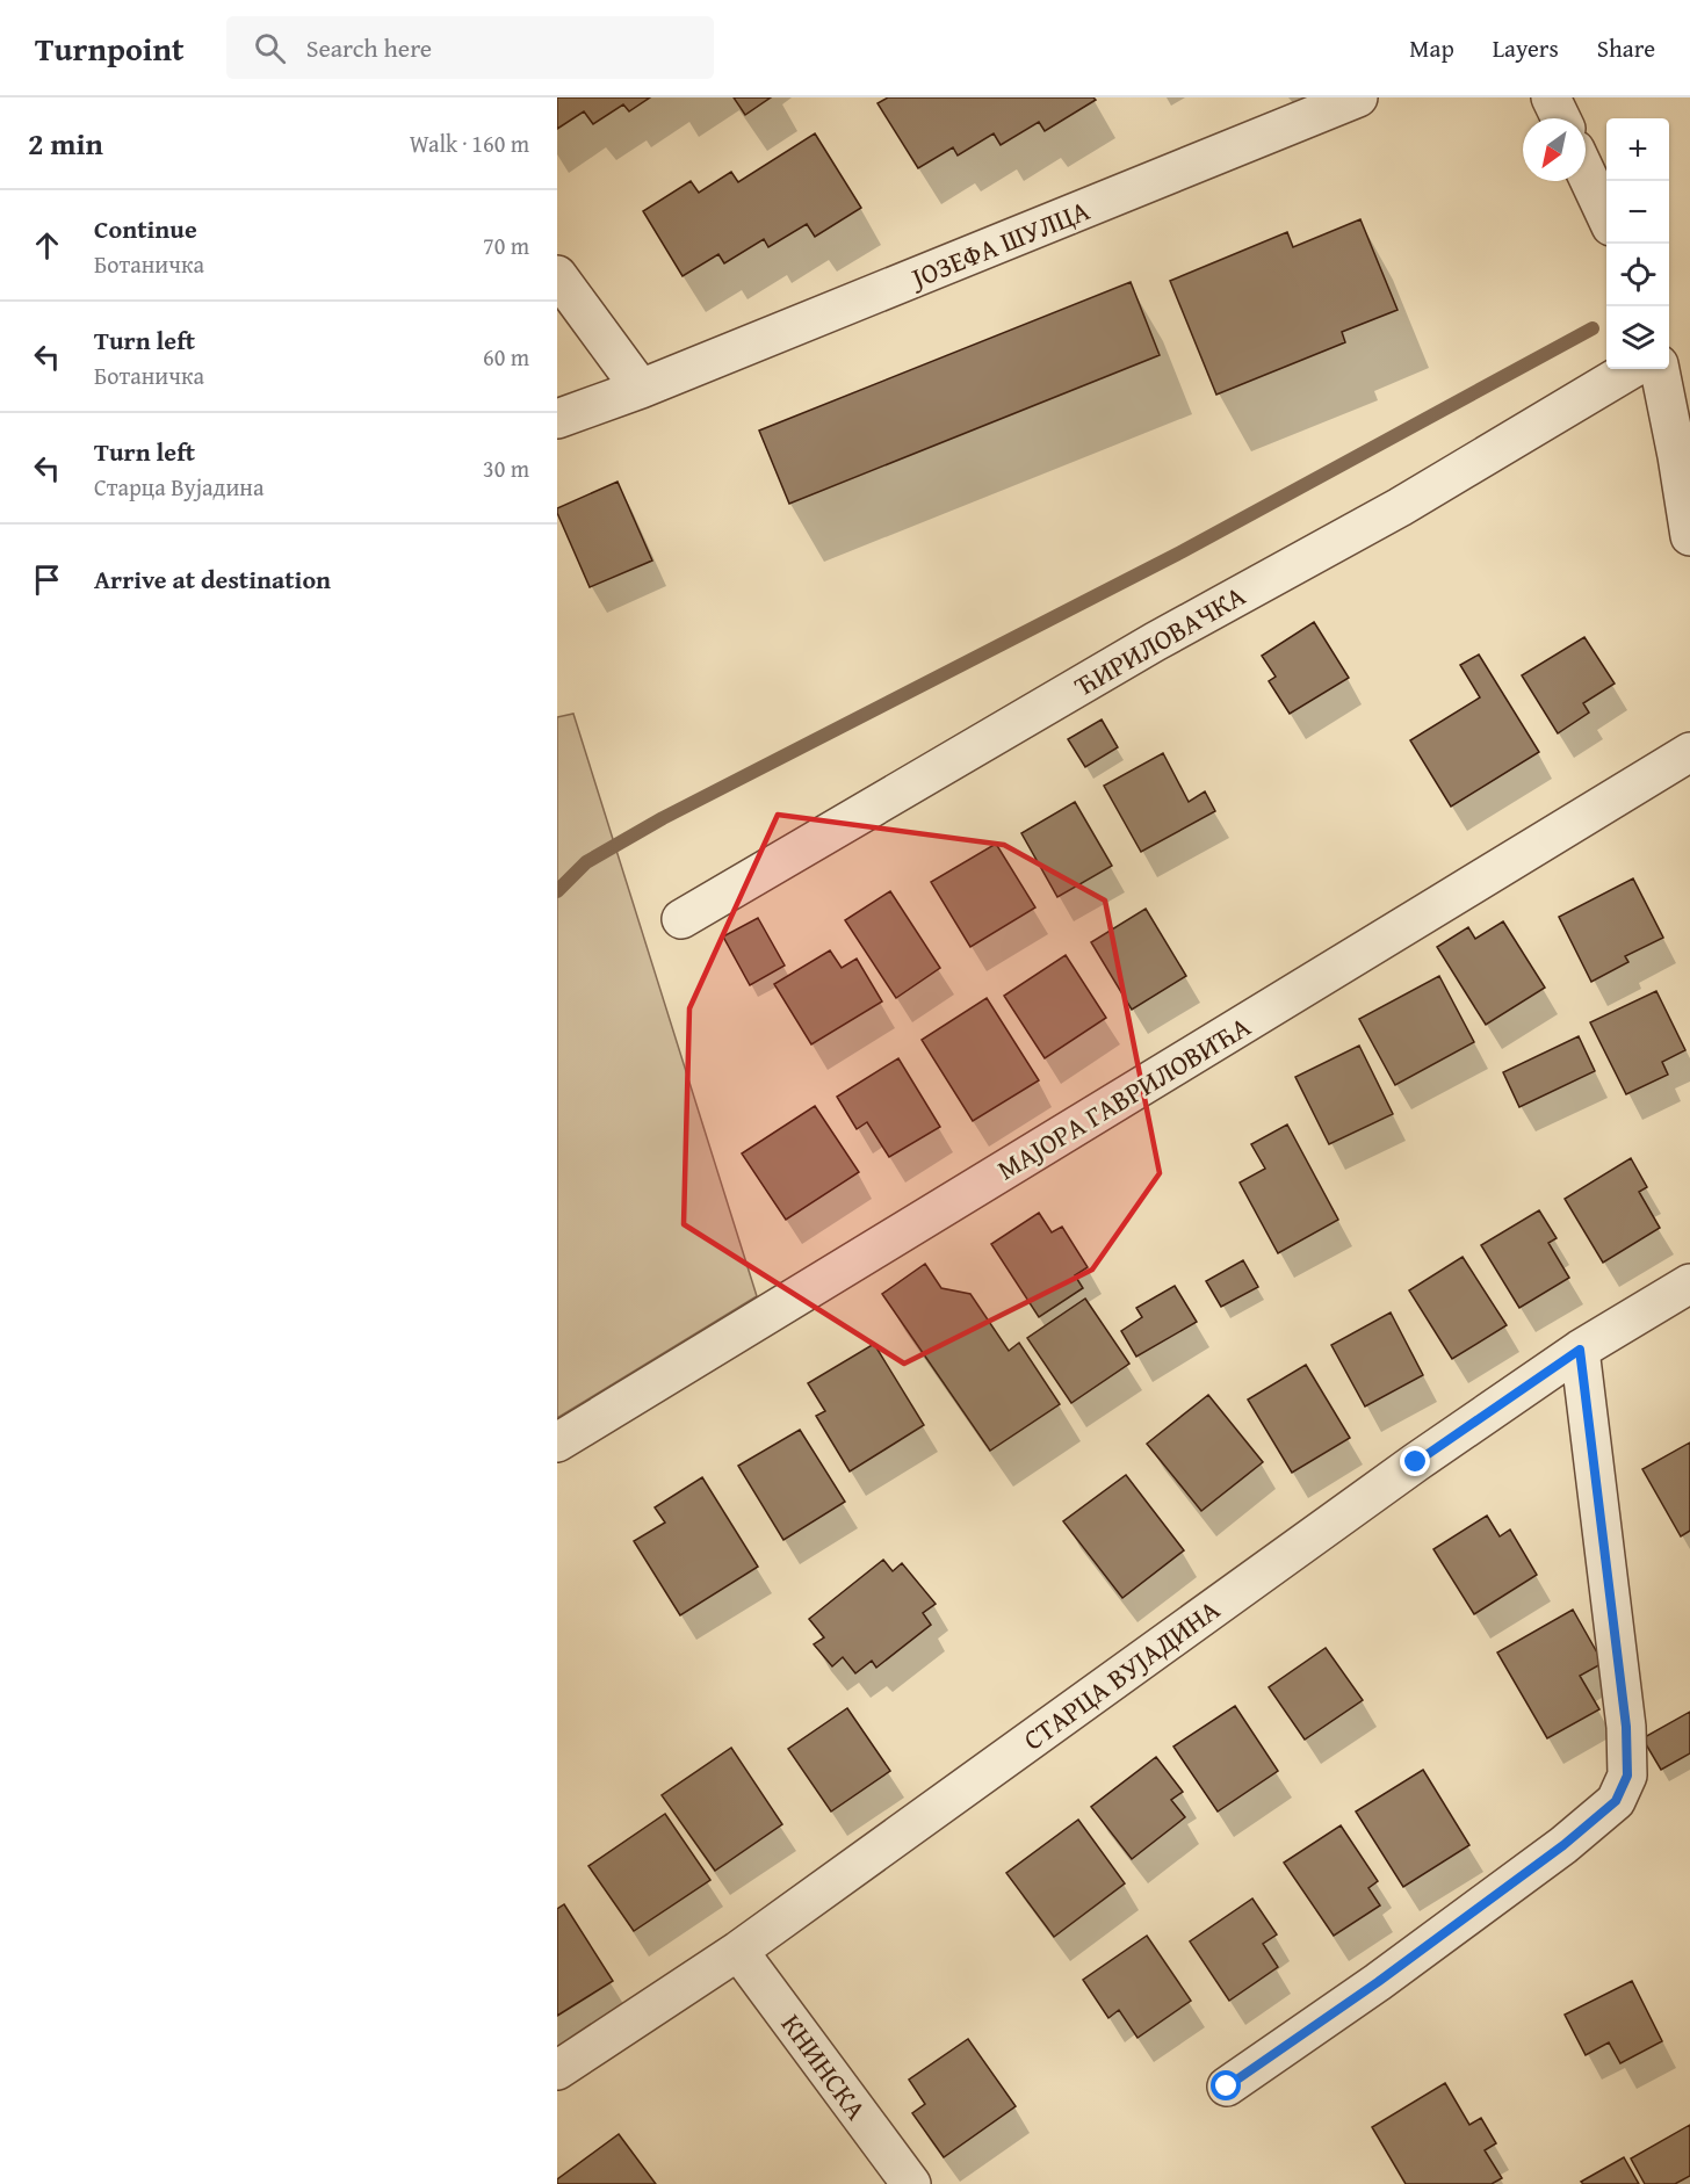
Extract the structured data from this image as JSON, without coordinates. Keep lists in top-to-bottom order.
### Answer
{
  "streets": {
    "street": [
      "ЈОЗЕФА ШУЛЦА",
      "ЋИРИЛОВАЧКА",
      "МАЈОРА ГАВРИЛОВИЋА",
      "СТАРЦА ВУЈАДИНА",
      "КНИНСКА"
    ]
  },
  "crossings": [
    ["СТАРЦА ВУЈАДИНА", "КНИНСКА"]
  ],
  "north": "bottom left",
  "page": {
    "header": "Turnpoint",
    "search": "Search here",
    "nav": ["Map", "Layers", "Share"],
    "heading": ["2 min", "Walk · 160 m"],
    "map_buttons": ["+", "−"],
    "list": [
      ["Continue", "Ботаничка", "70 m"],
      ["Turn left", "Ботаничка", "60 m"],
      ["Turn left", "Старца Вујадина", "30 m"],
      "Arrive at destination"
    ]
  }
}
